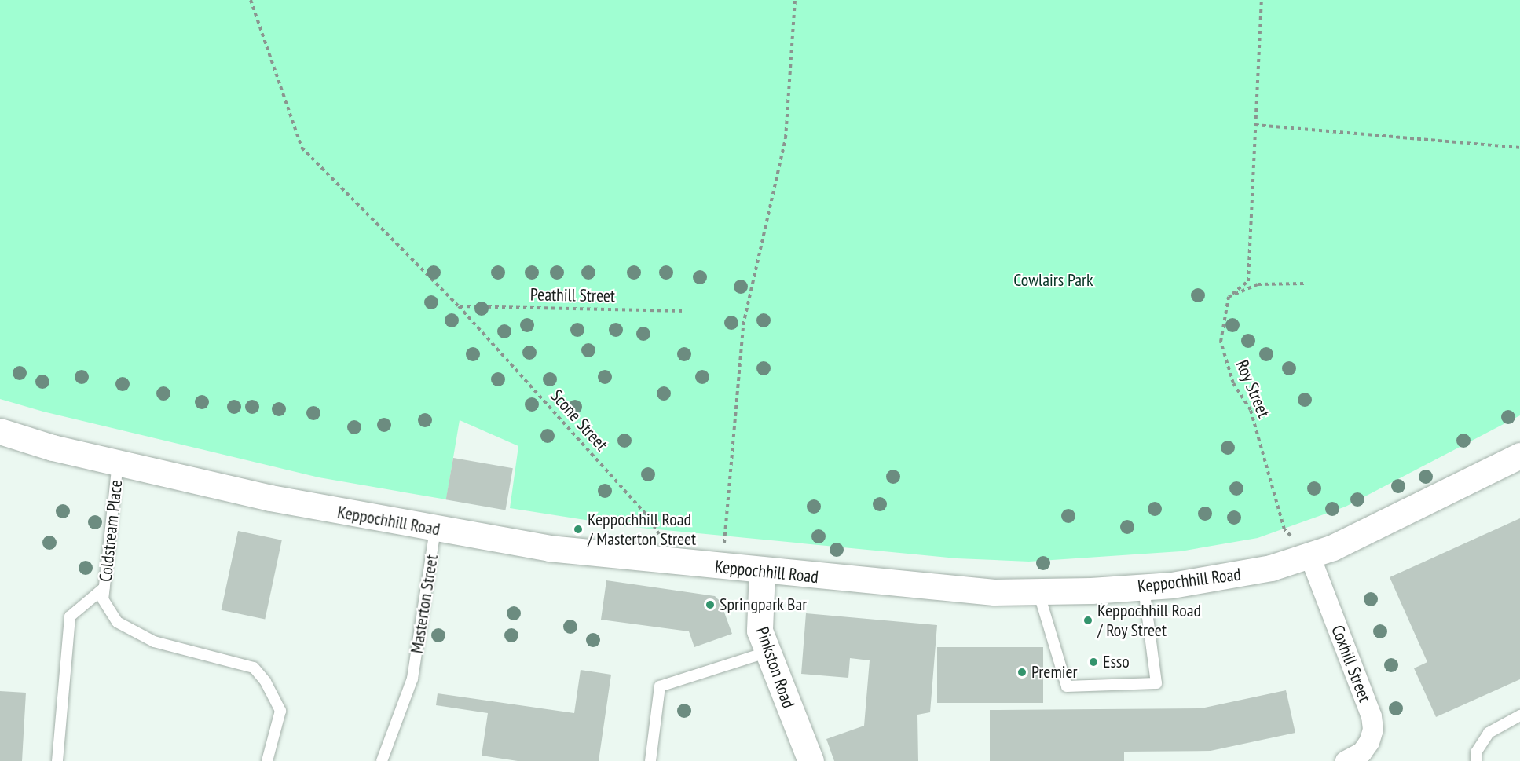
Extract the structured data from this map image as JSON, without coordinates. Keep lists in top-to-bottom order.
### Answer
{
  "streets": {
    "street": ["Keppochhill Road", "Coxhill Street", "Pinkston Road"],
    "lane": ["Coldstream Place", "Masterton Street"],
    "path": ["Peathill Street", "Roy Street", "Scone Street"]
  },
  "crossings": [
    ["Peathill Street", "Scone Street"],
    ["Roy Street", "Keppochhill Road"],
    ["Roy Street", "Coxhill Street"],
    ["Scone Street", "Keppochhill Road"],
    ["Keppochhill Road", "Coldstream Place"],
    ["Keppochhill Road", "Masterton Street"],
    ["Keppochhill Road", "Coxhill Street"],
    ["Keppochhill Road", "Pinkston Road"]
  ],
  "parks": ["Cowlairs Park"],
  "places": [
    "Keppochhill Road / Masterton Street",
    "Springpark Bar",
    "Keppochhill Road / Roy Street",
    "Esso",
    "Premier"
  ]
}
